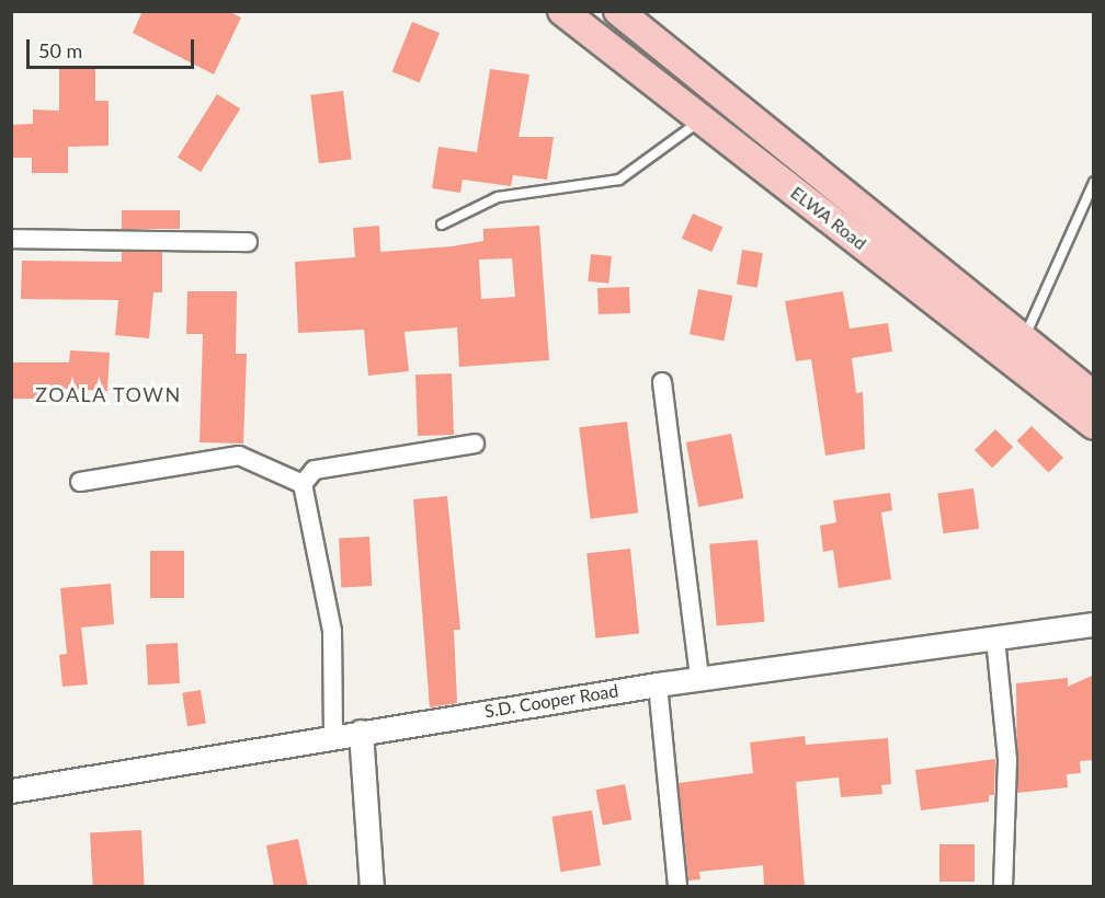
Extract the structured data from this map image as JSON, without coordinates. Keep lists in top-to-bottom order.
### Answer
{
  "streets": {
    "main road": ["ELWA Road"],
    "street": ["S.D. Cooper Road"]
  },
  "districts": ["ZOALA TOWN"],
  "scale_bar": "50 m"
}
